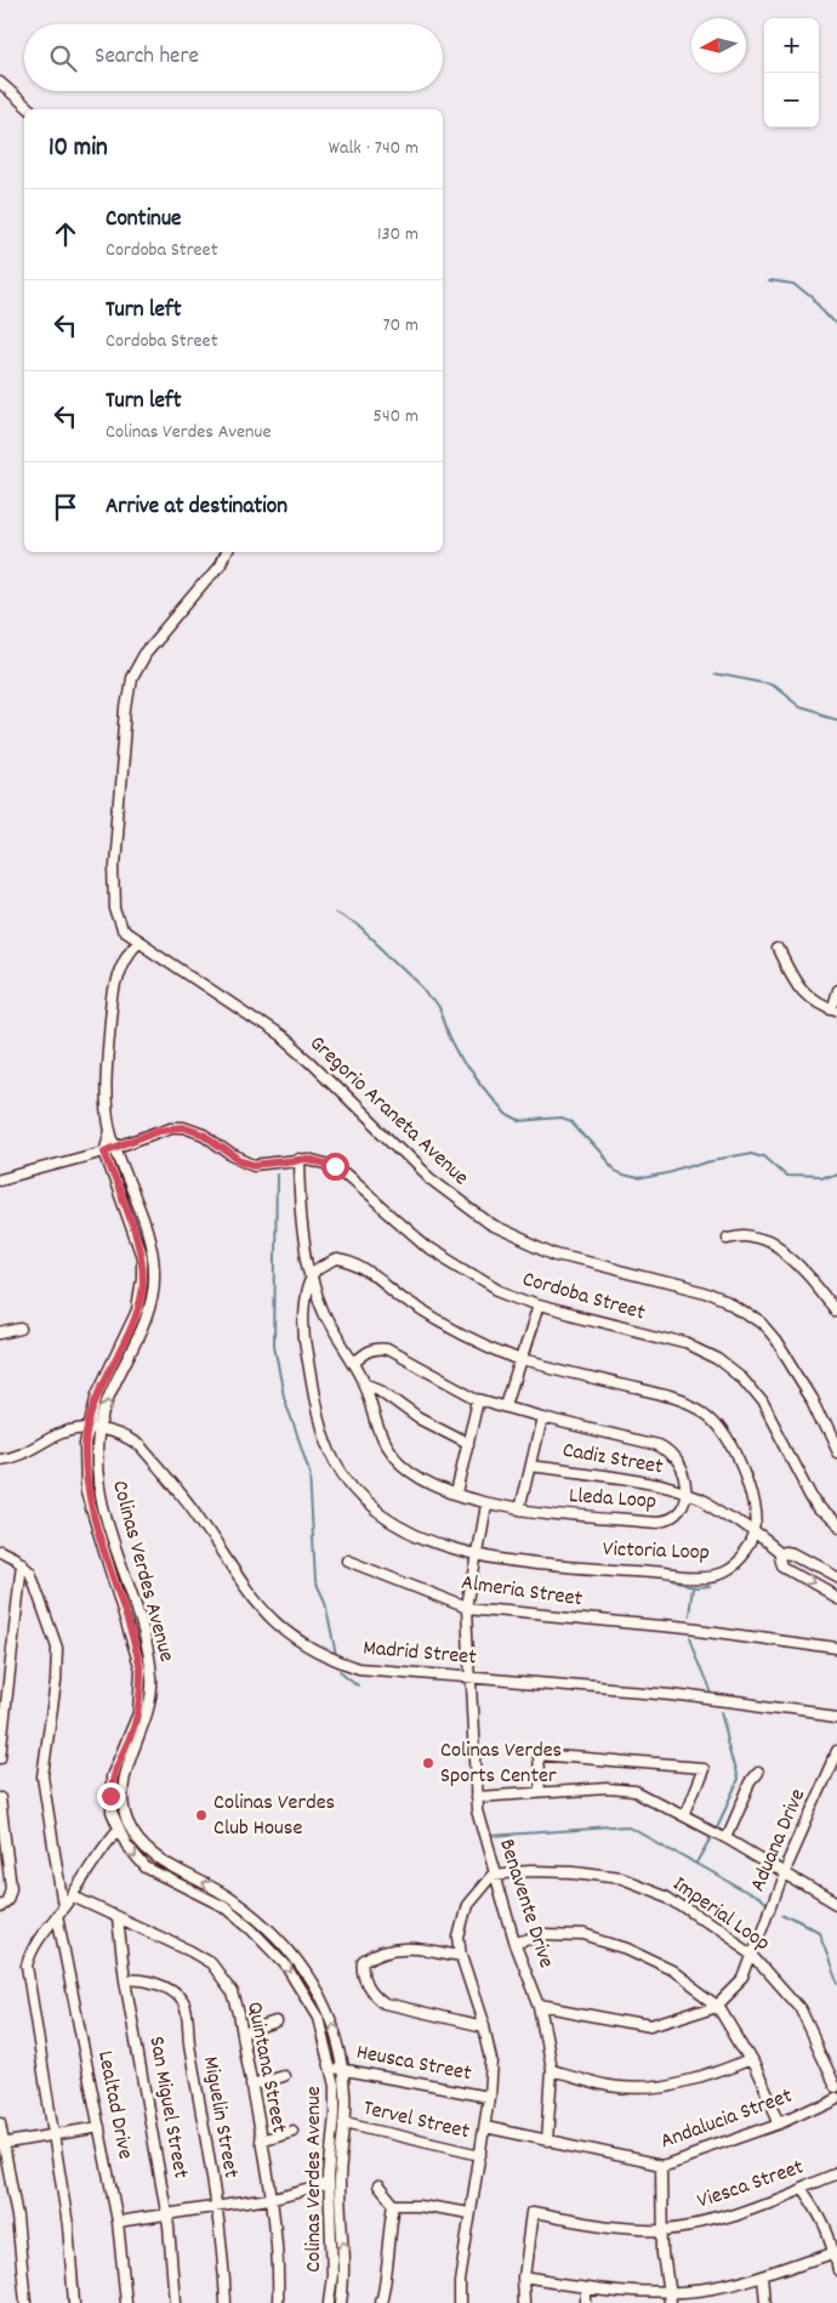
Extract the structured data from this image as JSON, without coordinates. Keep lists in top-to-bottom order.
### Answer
{
  "streets": {
    "street": [
      "Gregorio Araneta Avenue",
      "Cordoba Street",
      "Cadiz Street",
      "Lleda Loop",
      "Victoria Loop",
      "Colinas Verdes Avenue",
      "Almeria Street",
      "Madrid Street",
      "Aduana Drive",
      "Benavente Drive",
      "Imperial Loop",
      "Heusca Street",
      "Quintana Street",
      "Lealtad Drive",
      "San Miguel Street",
      "Miguelin Street",
      "Andalucia Street",
      "Tervel Street",
      "Viesca Street"
    ]
  },
  "crossings": [
    ["Gregorio Araneta Avenue", "Colinas Verdes Avenue"],
    ["Cordoba Street", "Colinas Verdes Avenue"],
    ["Cadiz Street", "Lleda Loop"],
    ["Cadiz Street", "Victoria Loop"],
    ["Lleda Loop", "Victoria Loop"],
    ["Lleda Loop", "Benavente Drive"],
    ["Victoria Loop", "Benavente Drive"],
    ["Colinas Verdes Avenue", "Madrid Street"],
    ["Colinas Verdes Avenue", "Heusca Street"],
    ["Colinas Verdes Avenue", "Tervel Street"],
    ["Almeria Street", "Benavente Drive"],
    ["Madrid Street", "Benavente Drive"],
    ["Aduana Drive", "Benavente Drive"],
    ["Aduana Drive", "Imperial Loop"],
    ["Benavente Drive", "Imperial Loop"],
    ["Benavente Drive", "Andalucia Street"],
    ["Quintana Street", "San Miguel Street"],
    ["San Miguel Street", "Miguelin Street"]
  ],
  "places": ["Colinas Verdes Sports Center", "Colinas Verdes Club House"],
  "north": "left",
  "page": {
    "map_buttons": ["+", "−"],
    "search": "Search here",
    "heading": ["10 min", "Walk · 740 m"],
    "list": [
      ["Continue", "Cordoba Street", "130 m"],
      ["Turn left", "Cordoba Street", "70 m"],
      ["Turn left", "Colinas Verdes Avenue", "540 m"],
      "Arrive at destination"
    ]
  }
}
